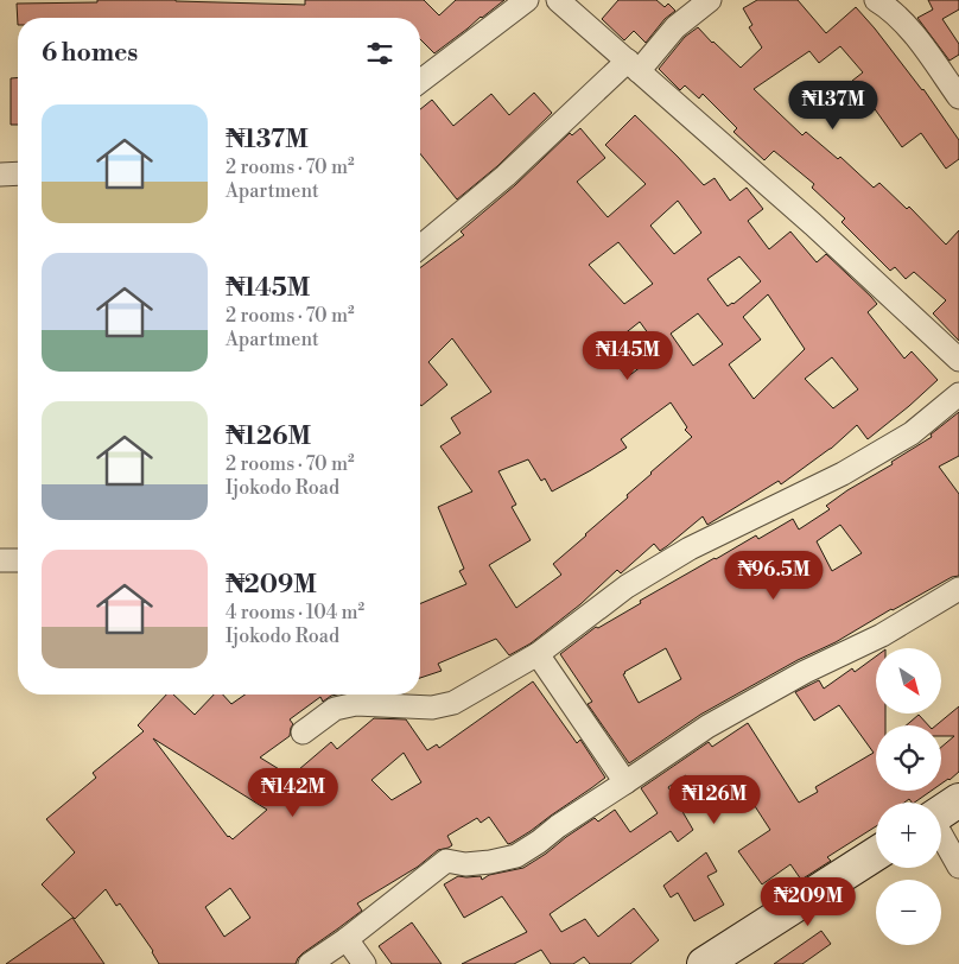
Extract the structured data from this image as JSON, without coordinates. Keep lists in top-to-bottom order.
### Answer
{
  "north": "bottom right",
  "page": {
    "heading": "6 homes",
    "price": [
      "₦137M",
      "₦145M",
      "₦96.5M",
      "₦142M",
      "₦126M",
      "₦209M"
    ],
    "list": [
      {
        "name": "₦137M",
        "note": "2 rooms · 70 m² · Apartment"
      },
      {
        "name": "₦145M",
        "note": "2 rooms · 70 m² · Apartment"
      },
      {
        "name": "₦126M",
        "note": "2 rooms · 70 m² · Ijokodo Road"
      },
      {
        "name": "₦209M",
        "note": "4 rooms · 104 m² · Ijokodo Road"
      }
    ],
    "map_buttons": ["+", "−"]
  }
}
